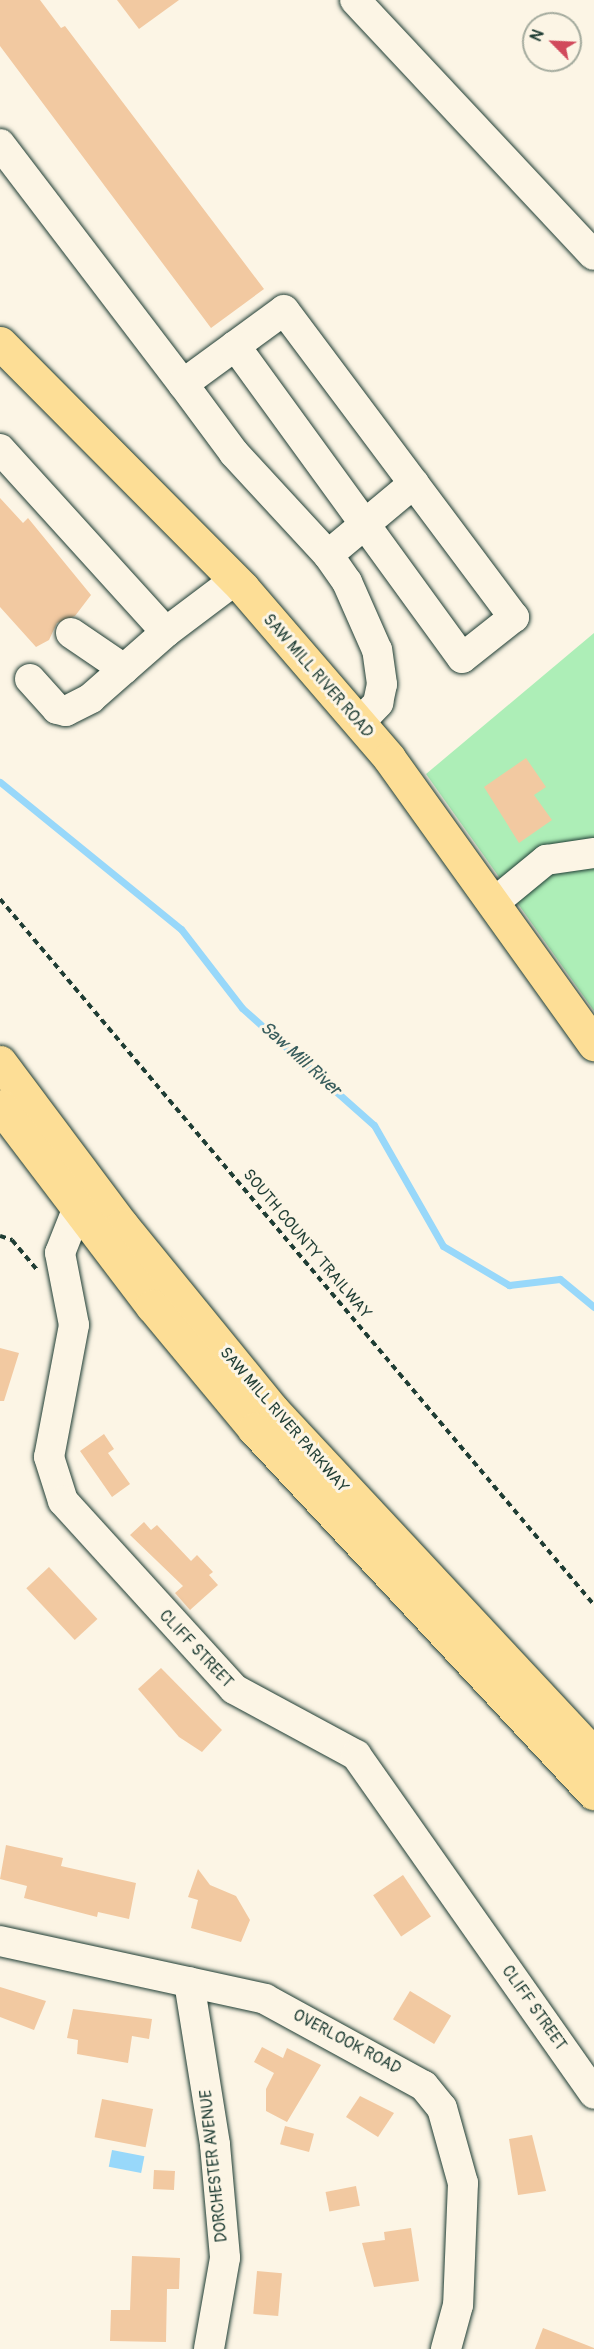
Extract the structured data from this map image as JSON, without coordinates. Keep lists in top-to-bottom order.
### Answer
{
  "streets": {
    "main road": ["SAW MILL RIVER ROAD", "SAW MILL RIVER PARKWAY"],
    "street": ["CLIFF STREET", "OVERLOOK ROAD", "DORCHESTER AVENUE"],
    "path": ["SOUTH COUNTY TRAILWAY"]
  },
  "crossings": [
    ["SAW MILL RIVER PARKWAY", "CLIFF STREET"],
    ["OVERLOOK ROAD", "DORCHESTER AVENUE"]
  ],
  "water": ["Saw Mill River"],
  "north": "top left"
}
